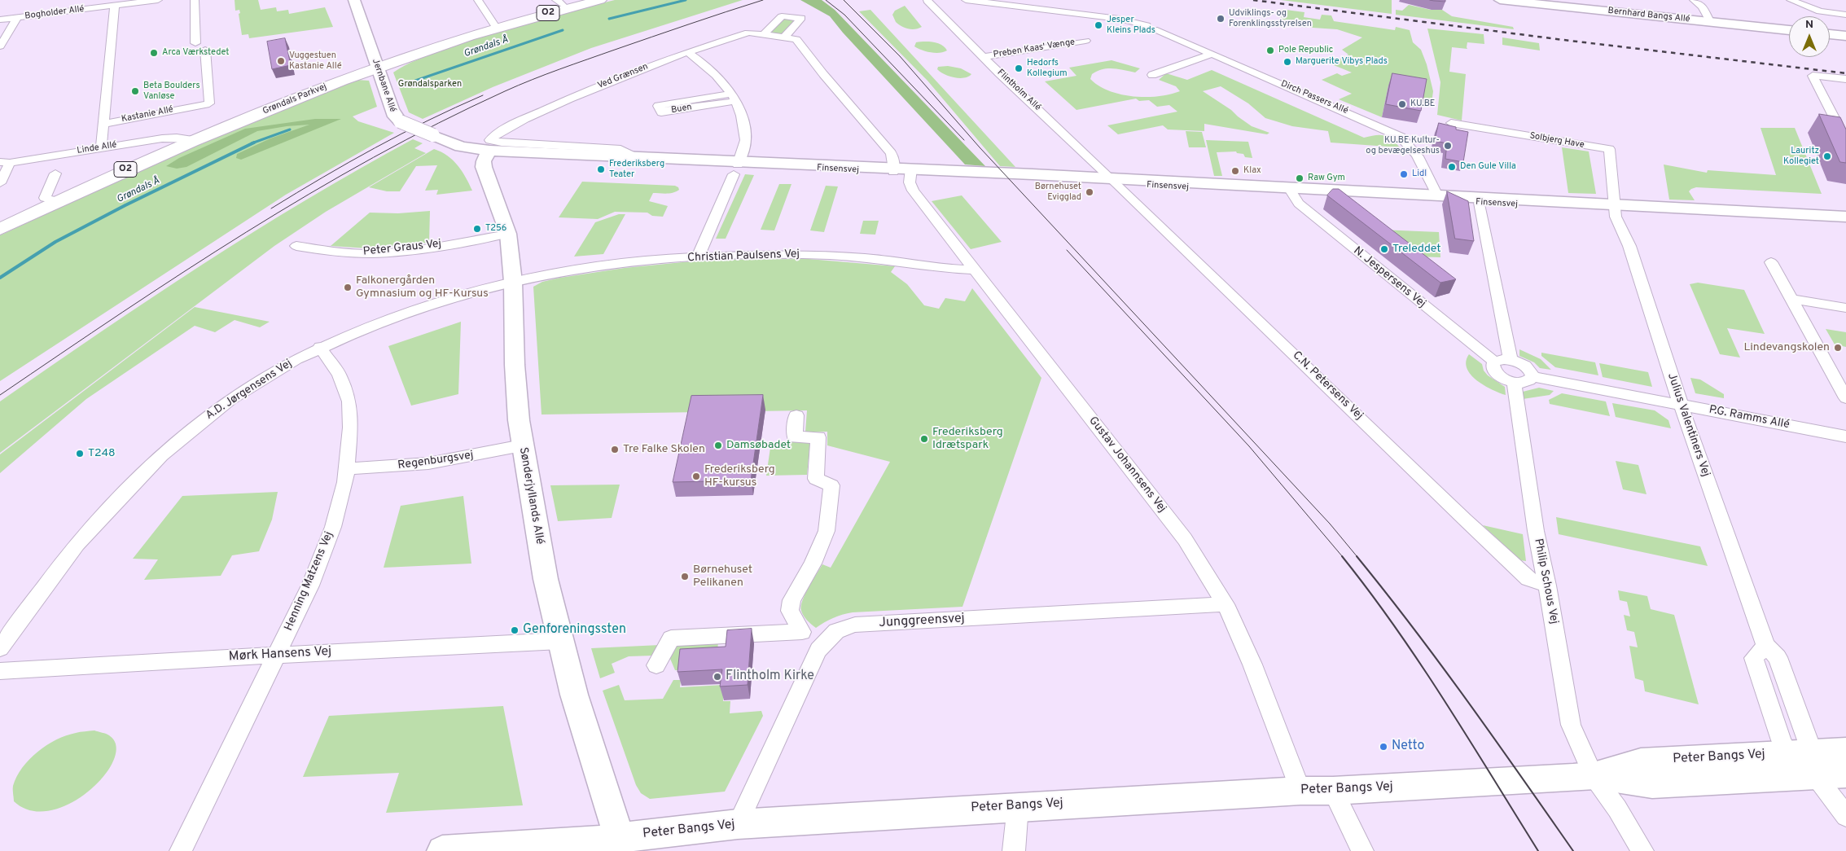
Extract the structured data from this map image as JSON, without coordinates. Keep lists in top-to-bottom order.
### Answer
{
  "streets": {
    "main road": ["O2", "Grøndals Parkvej"],
    "street": [
      "Bogholder Allé",
      "Bernhard Bangs Allé",
      "Preben Kaas' Vænge",
      "Ved Grænsen",
      "Jernbane Allé",
      "Flintholm Allé",
      "Dirch Passers Allé",
      "Buen",
      "Kastanie Allé",
      "Solbjerg Have",
      "Linde Allé",
      "Finsensvej",
      "Peter Graus Vej",
      "Christian Paulsens Vej",
      "N. Jespersens Vej",
      "C.N. Petersens Vej",
      "A.D. Jørgensens Vej",
      "P.G. Ramms Allé",
      "Julius Valentiners Vej",
      "Regenburgsvej",
      "Gustav Johannsens Vej",
      "Sønderjyllands Allé",
      "Henning Matzens Vej",
      "Philip Schous Vej",
      "Junggreensvej",
      "Mørk Hansens Vej",
      "Peter Bangs Vej"
    ]
  },
  "crossings": [
    ["Bogholder Allé", "Kastanie Allé"],
    ["Preben Kaas' Vænge", "Flintholm Allé"],
    ["Ved Grænsen", "Finsensvej"],
    ["Ved Grænsen", "Sønderjyllands Allé"],
    ["Jernbane Allé", "Grøndals Parkvej"],
    ["Jernbane Allé", "Finsensvej"],
    ["Flintholm Allé", "Finsensvej"],
    ["Flintholm Allé", "C.N. Petersens Vej"],
    ["Dirch Passers Allé", "Finsensvej"],
    ["Grøndals Parkvej", "Linde Allé"],
    ["Kastanie Allé", "Linde Allé"],
    ["Solbjerg Have", "Finsensvej"],
    ["Solbjerg Have", "Julius Valentiners Vej"],
    ["Finsensvej", "N. Jespersens Vej"],
    ["Finsensvej", "C.N. Petersens Vej"],
    ["Finsensvej", "Julius Valentiners Vej"],
    ["Finsensvej", "Gustav Johannsens Vej"],
    ["Finsensvej", "Sønderjyllands Allé"],
    ["Peter Graus Vej", "Sønderjyllands Allé"],
    ["Christian Paulsens Vej", "A.D. Jørgensens Vej"],
    ["Christian Paulsens Vej", "Gustav Johannsens Vej"],
    ["Christian Paulsens Vej", "Sønderjyllands Allé"],
    ["C.N. Petersens Vej", "Philip Schous Vej"],
    ["A.D. Jørgensens Vej", "Sønderjyllands Allé"],
    ["A.D. Jørgensens Vej", "Henning Matzens Vej"],
    ["P.G. Ramms Allé", "Julius Valentiners Vej"],
    ["Julius Valentiners Vej", "Peter Bangs Vej"],
    ["Regenburgsvej", "Sønderjyllands Allé"],
    ["Regenburgsvej", "Henning Matzens Vej"],
    ["Gustav Johannsens Vej", "Junggreensvej"],
    ["Gustav Johannsens Vej", "Peter Bangs Vej"],
    ["Sønderjyllands Allé", "Mørk Hansens Vej"],
    ["Sønderjyllands Allé", "Peter Bangs Vej"],
    ["Henning Matzens Vej", "Mørk Hansens Vej"],
    ["Philip Schous Vej", "Peter Bangs Vej"],
    ["Junggreensvej", "Peter Bangs Vej"]
  ],
  "water": ["Grøndals Å"],
  "parks": ["Grøndalsparken"],
  "places": [
    "Udviklings- og Forenklingsstyrelsen",
    "Jesper Kleins Plads",
    "Pole Republic",
    "Arca Værkstedet",
    "Vuggestuen Kastanie Allé",
    "Marguerite Vibys Plads",
    "Hedorfs Kollegium",
    "Beta Boulders Vanløse",
    "KU.BE",
    "KU.BE Kultur- og bevægelseshus",
    "Lauritz Kollegiet",
    "Den Gule Villa",
    "Frederiksberg Teater",
    "Klax",
    "Lidl",
    "Raw Gym",
    "Børnehuset Evigglad",
    "T256",
    "Treleddet",
    "Falkonergården Gymnasium og HF-Kursus",
    "Lindevangskolen",
    "Frederiksberg Idrætspark",
    "Damsøbadet",
    "Tre Falke Skolen",
    "T248",
    "Frederiksberg HF-kursus",
    "Børnehuset Pelikanen",
    "Genforeningssten",
    "Flintholm Kirke",
    "Netto"
  ],
  "north": "top"
}
